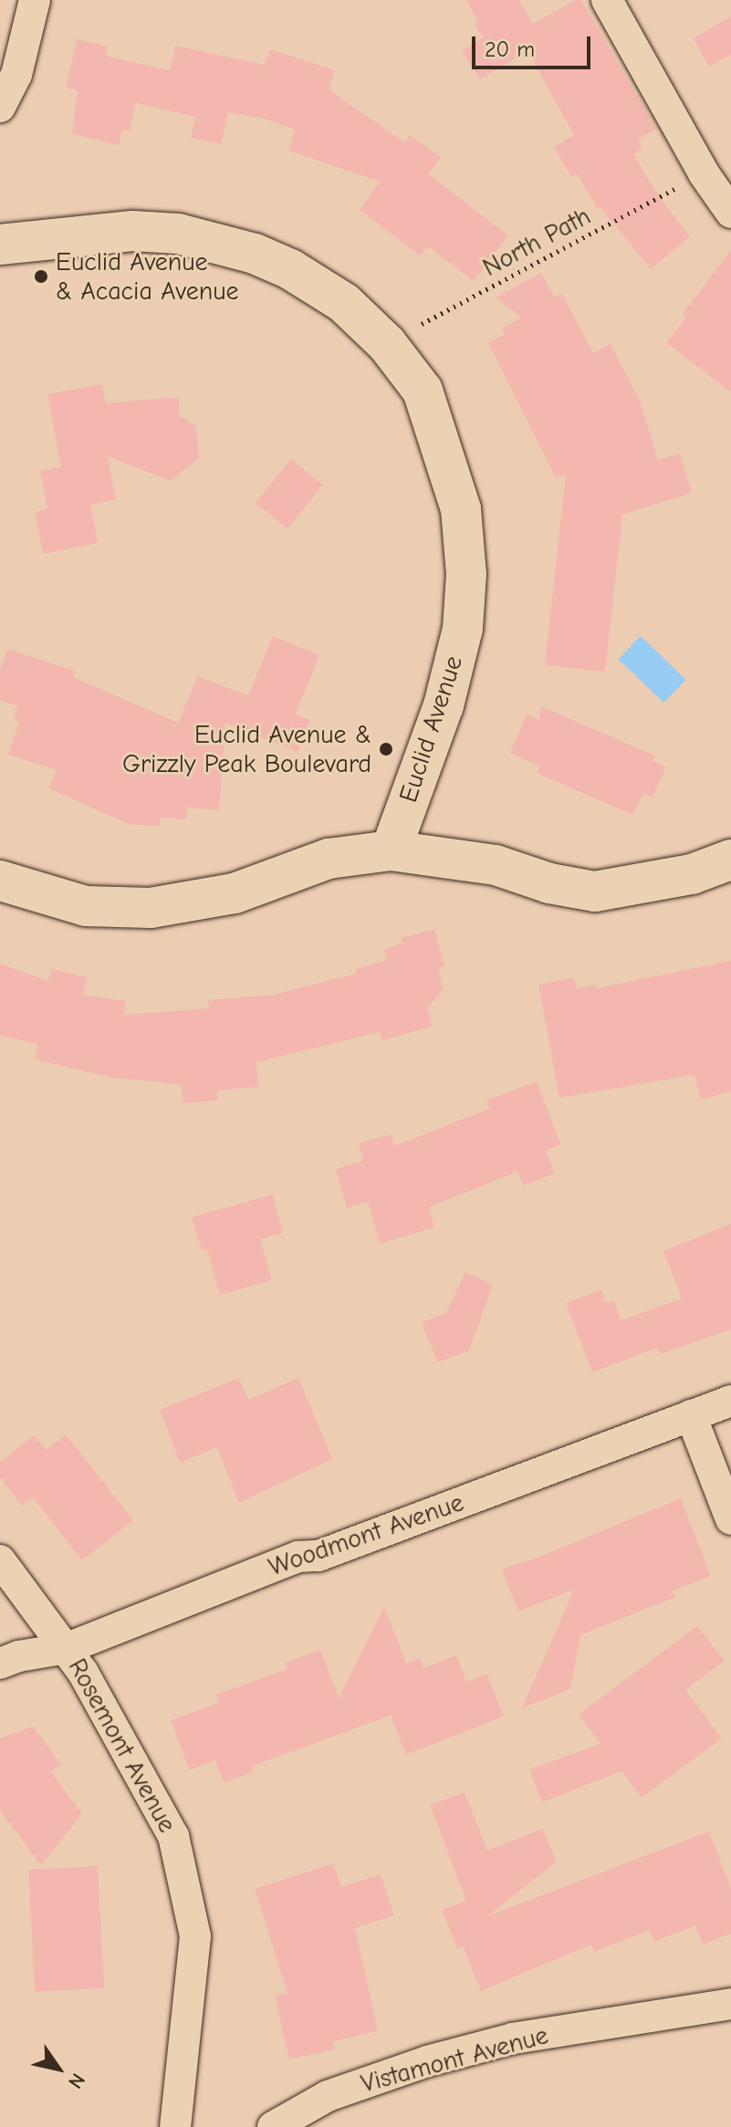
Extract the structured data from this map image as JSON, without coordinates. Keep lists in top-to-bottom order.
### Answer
{
  "streets": {
    "street": [
      "Euclid Avenue",
      "Woodmont Avenue",
      "Rosemont Avenue",
      "Vistamont Avenue"
    ],
    "path": ["North Path"]
  },
  "crossings": [
    ["North Path", "Euclid Avenue"],
    ["Woodmont Avenue", "Rosemont Avenue"]
  ],
  "places": ["Euclid Avenue & Acacia Avenue", "Euclid Avenue & Grizzly Peak Boulevard"],
  "scale_bar": "20 m",
  "north": "bottom right"
}
